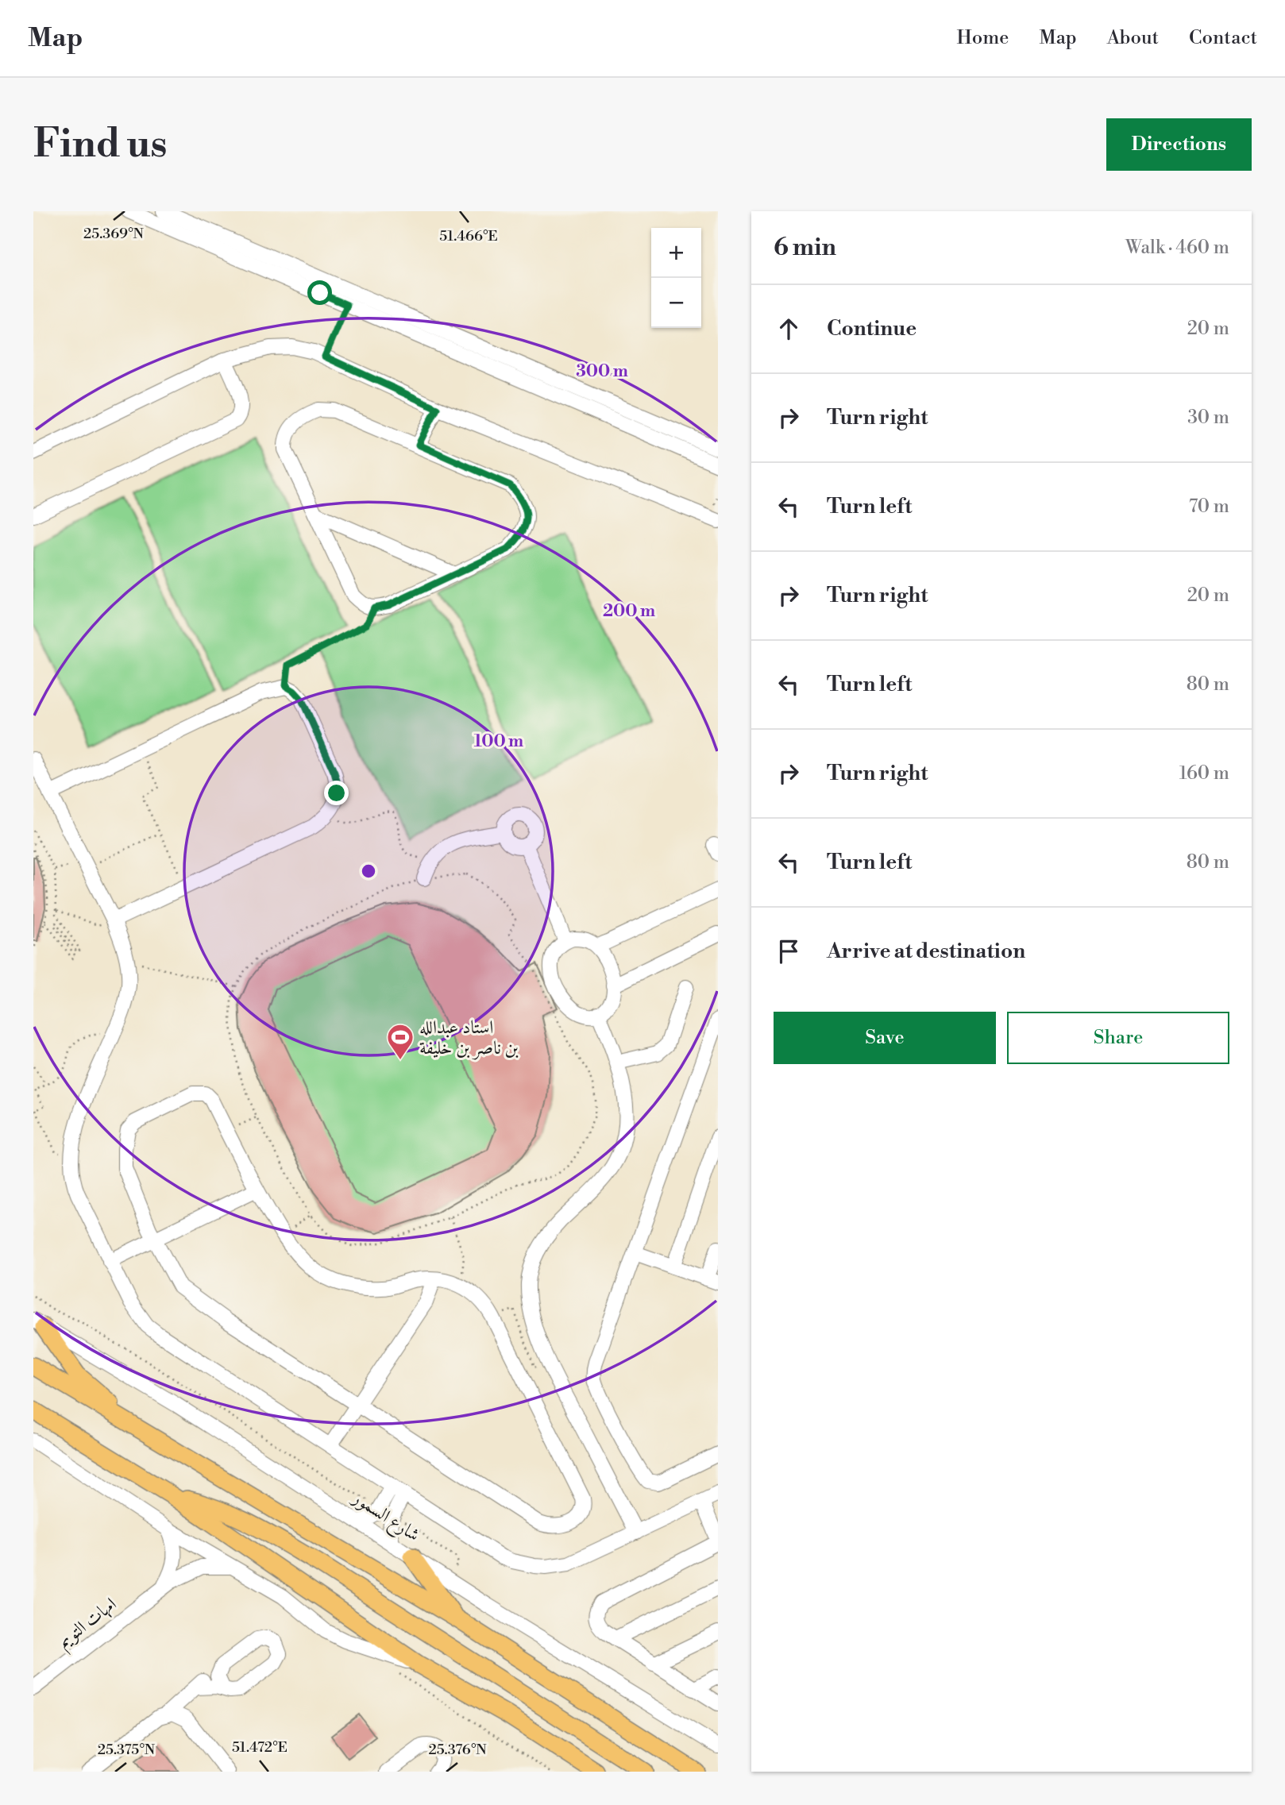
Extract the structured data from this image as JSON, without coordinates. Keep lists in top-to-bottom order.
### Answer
{
  "streets": {
    "street": ["شارع السمور", "امهات التويم"]
  },
  "places": {
    "sports": ["استاد عبدالله بن ناصر بن خليفة"]
  },
  "page": {
    "header": "Map",
    "nav": [
      "Home",
      "Map",
      "About",
      "Contact"
    ],
    "buttons": [
      "Directions",
      ["Save", "Share"]
    ],
    "title": "Find us",
    "heading": ["6 min", "Walk · 460 m"],
    "map_buttons": ["+", "−"],
    "list": [
      ["Continue", "20 m"],
      ["Turn right", "30 m"],
      ["Turn left", "70 m"],
      ["Turn right", "20 m"],
      ["Turn left", "80 m"],
      ["Turn right", "160 m"],
      ["Turn left", "80 m"],
      "Arrive at destination"
    ]
  },
  "coordinates": [
    "25.369°N",
    "51.466°E",
    "51.472°E",
    "25.375°N",
    "25.376°N"
  ],
  "rings": ["300 m", "200 m", "100 m"]
}
